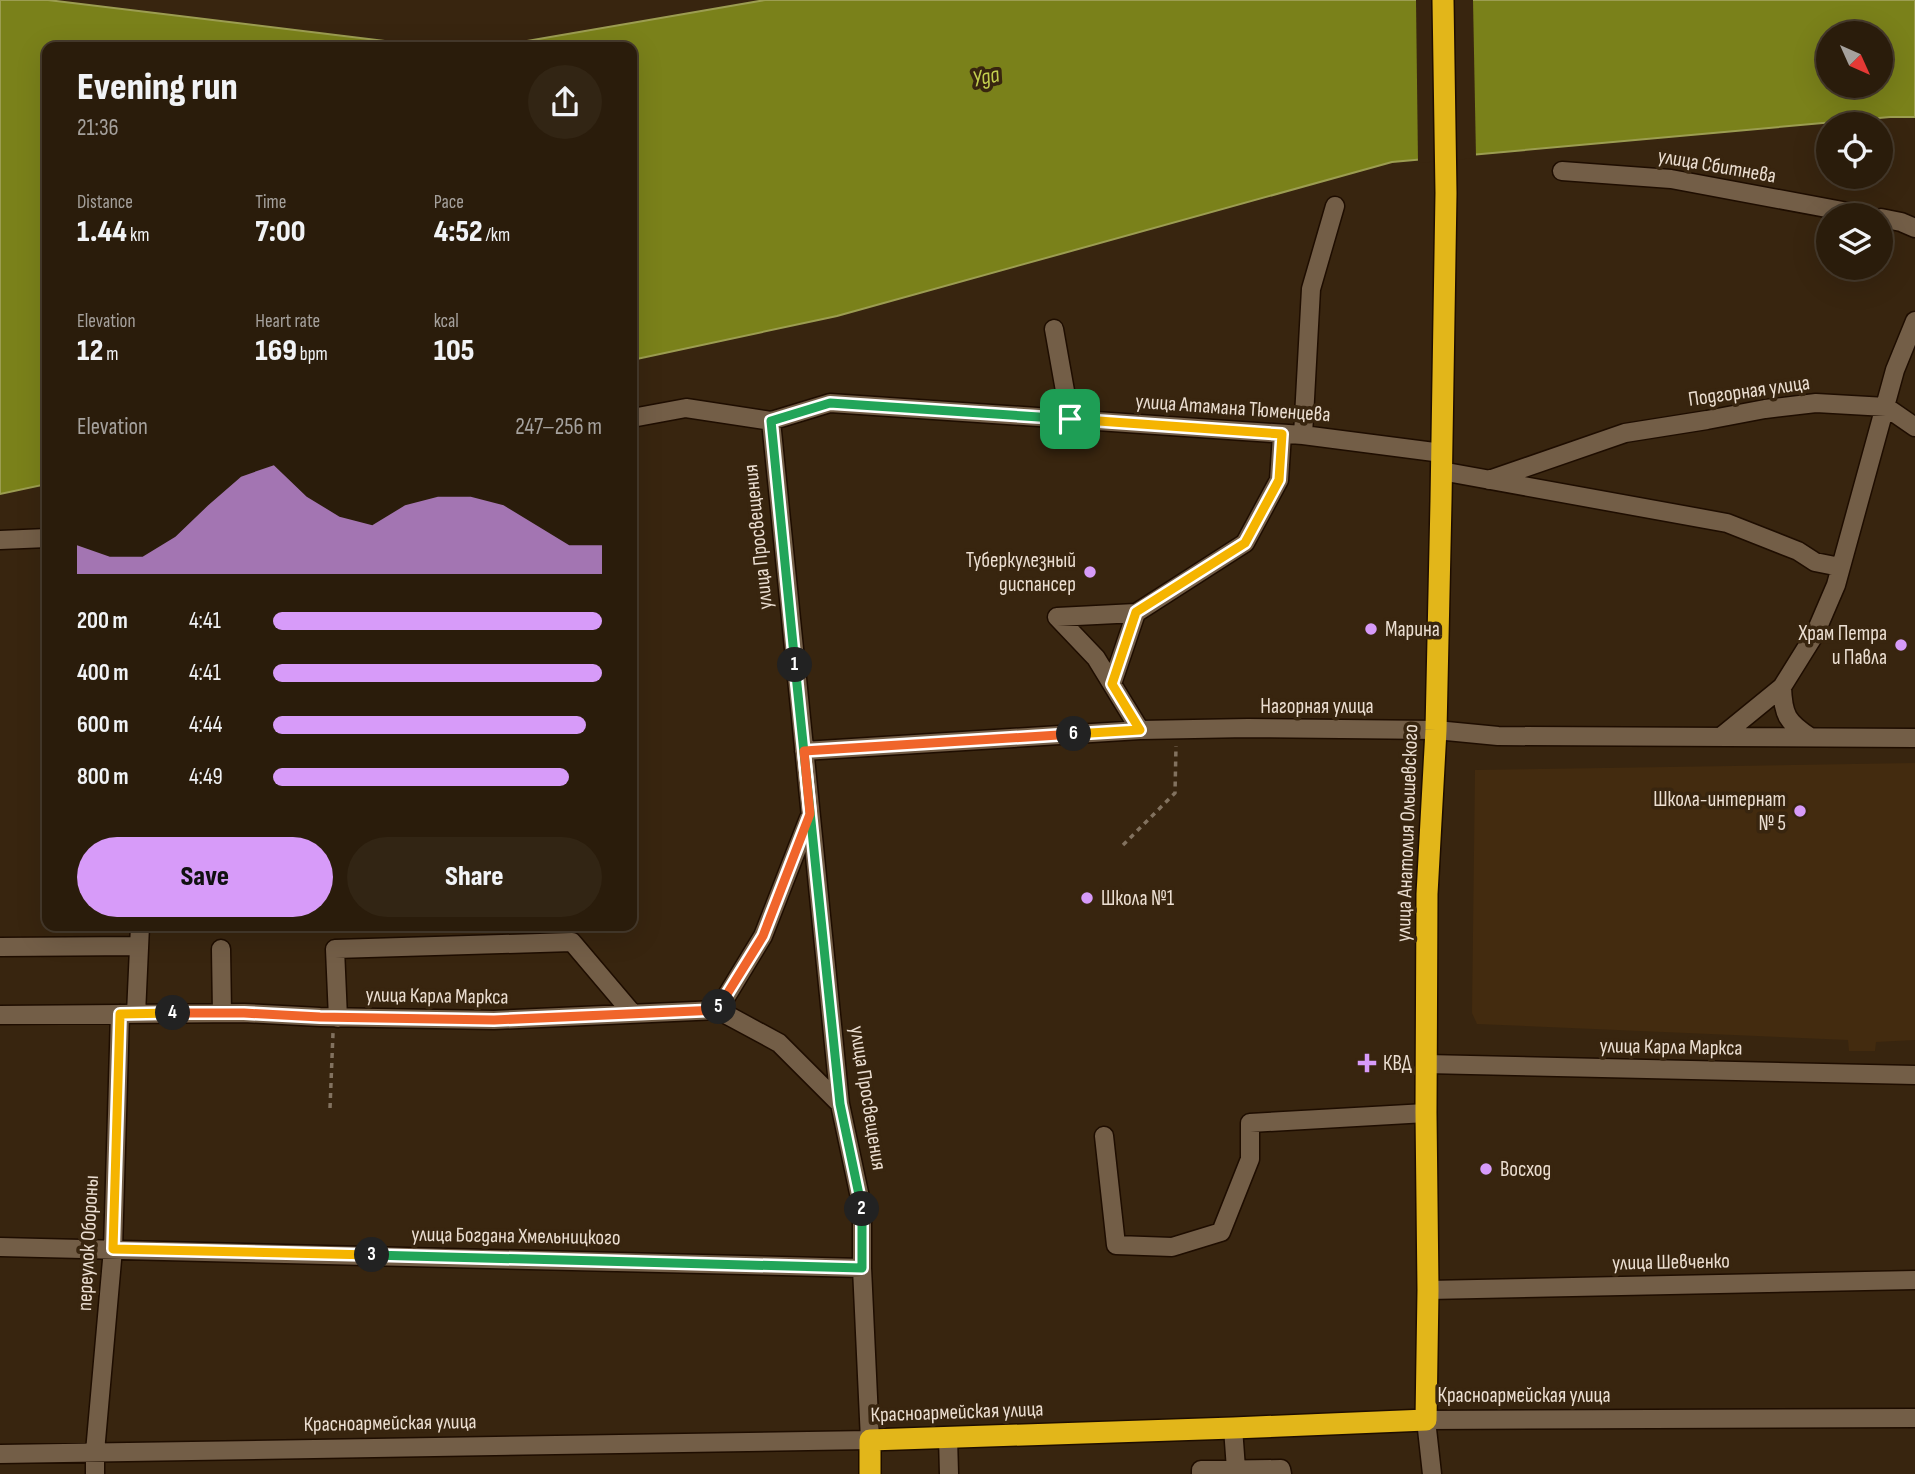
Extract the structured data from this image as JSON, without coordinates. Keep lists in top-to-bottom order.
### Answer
{
  "streets": {
    "highway": ["улица Просвещения", "улица Анатолия Ольшевского", "Красноармейская улица"],
    "street": [
      "улица Сбитнева",
      "Подгорная улица",
      "улица Атамана Тюменцева",
      "Нагорная улица",
      "улица Карла Маркса",
      "улица Богдана Хмельницкого",
      "переулок Обороны",
      "улица Шевченко"
    ]
  },
  "crossings": [
    ["Подгорная улица", "улица Атамана Тюменцева"],
    ["улица Атамана Тюменцева", "улица Просвещения"],
    ["улица Атамана Тюменцева", "улица Анатолия Ольшевского"],
    ["улица Просвещения", "Нагорная улица"],
    ["улица Просвещения", "улица Карла Маркса"],
    ["улица Просвещения", "улица Богдана Хмельницкого"],
    ["улица Просвещения", "Красноармейская улица"],
    ["Нагорная улица", "улица Анатолия Ольшевского"],
    ["улица Анатолия Ольшевского", "улица Карла Маркса"],
    ["улица Анатолия Ольшевского", "улица Шевченко"],
    ["улица Анатолия Ольшевского", "Красноармейская улица"],
    ["улица Карла Маркса", "переулок Обороны"],
    ["улица Богдана Хмельницкого", "переулок Обороны"],
    ["переулок Обороны", "Красноармейская улица"]
  ],
  "water": ["Уда"],
  "places": {
    "other": [
      "Туберкулезный диспансер",
      "Марина",
      "Храм Петра и Павла",
      "Школа-интернат № 5",
      "Школа №1",
      "Восход"
    ],
    "health": ["КВД"]
  },
  "north": "bottom right",
  "page": {
    "heading": ["Evening run", "21:36"],
    "stats": [
      ["Distance", "1.44 km"],
      ["Time", "7:00"],
      ["Pace", "4:52 /km"],
      ["Elevation", "12 m"],
      ["Heart rate", "169 bpm"],
      ["kcal", "105"]
    ],
    "chart": ["Elevation", "247–256 m"],
    "list": [
      {
        "name": "200 m",
        "note": "4:41"
      },
      {
        "name": "400 m",
        "note": "4:41"
      },
      {
        "name": "600 m",
        "note": "4:44"
      },
      {
        "name": "800 m",
        "note": "4:49"
      }
    ],
    "pins": [
      "1",
      "6",
      "5",
      "4",
      "2",
      "3"
    ],
    "buttons": ["Save", "Share"]
  }
}
